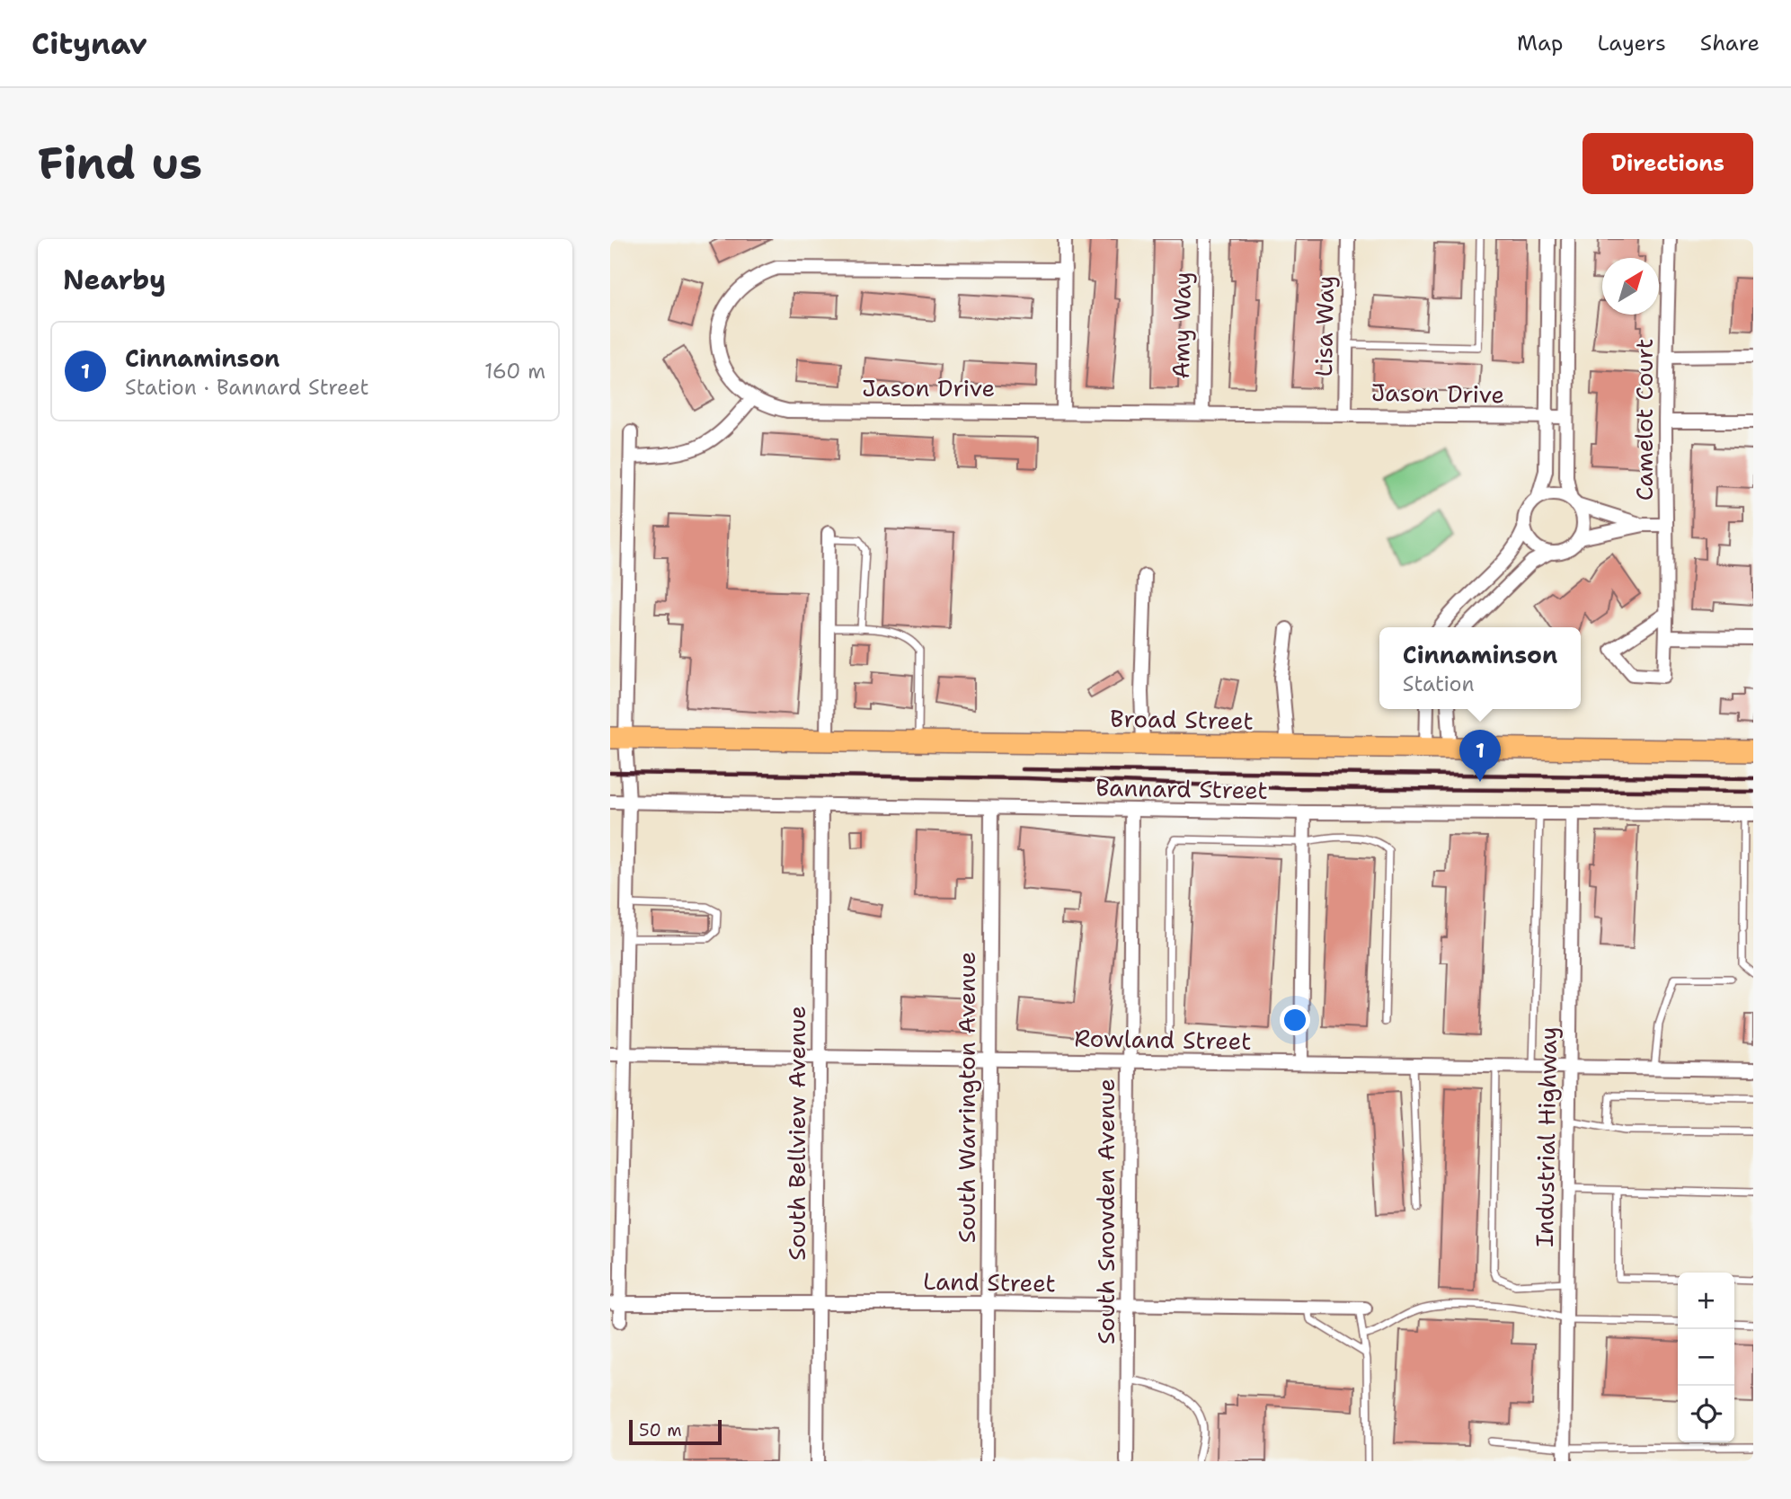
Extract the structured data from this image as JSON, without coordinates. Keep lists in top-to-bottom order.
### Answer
{
  "streets": {
    "main road": ["Broad Street"],
    "street": [
      "Amy Way",
      "Lisa Way",
      "Jason Drive",
      "Camelot Court",
      "Bannard Street",
      "Rowland Street",
      "South Warrington Avenue",
      "South Bellview Avenue",
      "Industrial Highway",
      "South Snowden Avenue",
      "Land Street"
    ]
  },
  "crossings": [
    ["Amy Way", "Jason Drive"],
    ["Lisa Way", "Jason Drive"],
    ["Bannard Street", "South Warrington Avenue"],
    ["Bannard Street", "South Bellview Avenue"],
    ["Bannard Street", "Industrial Highway"],
    ["Bannard Street", "South Snowden Avenue"],
    ["Rowland Street", "South Warrington Avenue"],
    ["Rowland Street", "South Bellview Avenue"],
    ["Rowland Street", "Industrial Highway"],
    ["Rowland Street", "South Snowden Avenue"],
    ["South Warrington Avenue", "Land Street"],
    ["South Bellview Avenue", "Land Street"],
    ["South Snowden Avenue", "Land Street"]
  ],
  "scale_bar": "50 m",
  "north": "top right",
  "page": {
    "header": "Citynav",
    "nav": ["Map", "Layers", "Share"],
    "buttons": "Directions",
    "title": "Find us",
    "heading": "Nearby",
    "list": [
      {
        "mark": "1",
        "name": "Cinnaminson",
        "note": "Station · Bannard Street",
        "value": "160 m"
      }
    ],
    "popup": ["Cinnaminson", "Station"],
    "pins": "1",
    "map_buttons": ["+", "−"],
    "scale": "50 m"
  }
}
